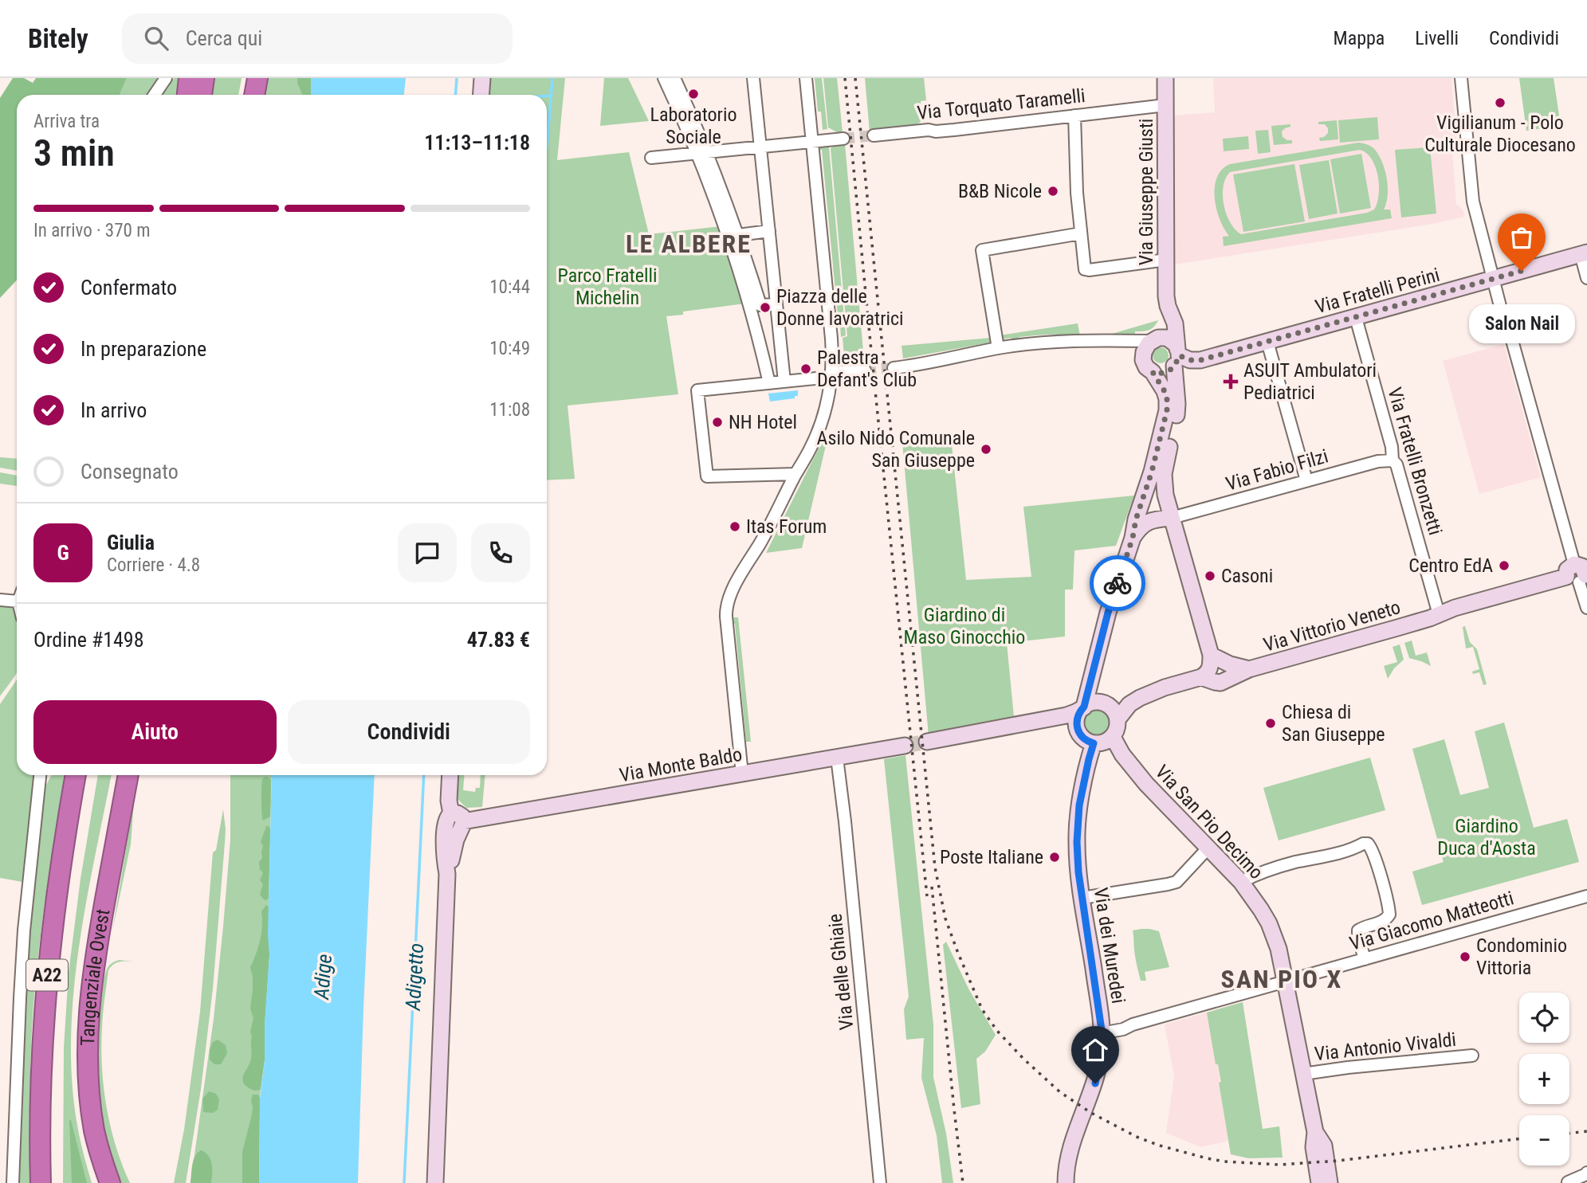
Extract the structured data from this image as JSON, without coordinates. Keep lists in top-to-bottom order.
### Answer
{
  "streets": {
    "highway": ["A22", "Tangenziale Ovest"],
    "street": [
      "Via Torquato Taramelli",
      "Via Giuseppe Giusti",
      "Via Fratelli Perini",
      "Via Fratelli Bronzetti",
      "Via Fabio Filzi",
      "Via Vittorio Veneto",
      "Via Monte Baldo",
      "Via San Pio Decimo",
      "Via Giacomo Matteotti",
      "Via dei Muredei",
      "Via delle Ghiaie",
      "Via Antonio Vivaldi"
    ]
  },
  "crossings": [
    ["Via Torquato Taramelli", "Via Giuseppe Giusti"],
    ["Via Giuseppe Giusti", "Via Fratelli Perini"],
    ["Via Giuseppe Giusti", "Via Fabio Filzi"],
    ["Via Fratelli Perini", "Via Fratelli Bronzetti"],
    ["Via Fratelli Bronzetti", "Via Fabio Filzi"],
    ["Via Fratelli Bronzetti", "Via Vittorio Veneto"],
    ["Via Vittorio Veneto", "Via San Pio Decimo"],
    ["Via Vittorio Veneto", "Via dei Muredei"],
    ["Via Monte Baldo", "Via delle Ghiaie"],
    ["Via San Pio Decimo", "Via Giacomo Matteotti"],
    ["Via San Pio Decimo", "Via dei Muredei"],
    ["Via San Pio Decimo", "Via Antonio Vivaldi"],
    ["Via Giacomo Matteotti", "Via dei Muredei"]
  ],
  "districts": ["LE ALBERE", "SAN PIO X"],
  "water": ["Adige", "Adigetto"],
  "parks": ["Parco Fratelli Michelin", "Giardino di Maso Ginocchio", "Giardino Duca d'Aosta"],
  "places": {
    "other": [
      "Laboratorio Sociale",
      "Vigilianum - Polo Culturale Diocesano",
      "B&B Nicole",
      "Salon Nail",
      "Piazza delle Donne lavoratrici",
      "Palestra Defant's Club",
      "NH Hotel",
      "Asilo Nido Comunale San Giuseppe",
      "Itas Forum",
      "Centro EdA",
      "Casoni",
      "Chiesa di San Giuseppe",
      "Poste Italiane",
      "Condominio Vittoria"
    ],
    "health": ["ASUIT Ambulatori Pediatrici"]
  },
  "page": {
    "header": "Bitely",
    "search": "Cerca qui",
    "nav": ["Mappa", "Livelli", "Condividi"],
    "heading": ["3 min", "Arriva tra", "11:13–11:18"],
    "panel": [
      "Giulia",
      "Corriere · 4.8",
      "Ordine #1498",
      "47.83 €"
    ],
    "bar": "In arrivo · 370 m",
    "list": [
      ["Confermato", "10:44"],
      ["In preparazione", "10:49"],
      ["In arrivo", "11:08"],
      "Consegnato"
    ],
    "bubble": "Salon Nail",
    "round": "G",
    "buttons": ["Aiuto", "Condividi"],
    "map_buttons": ["+", "−"]
  }
}
